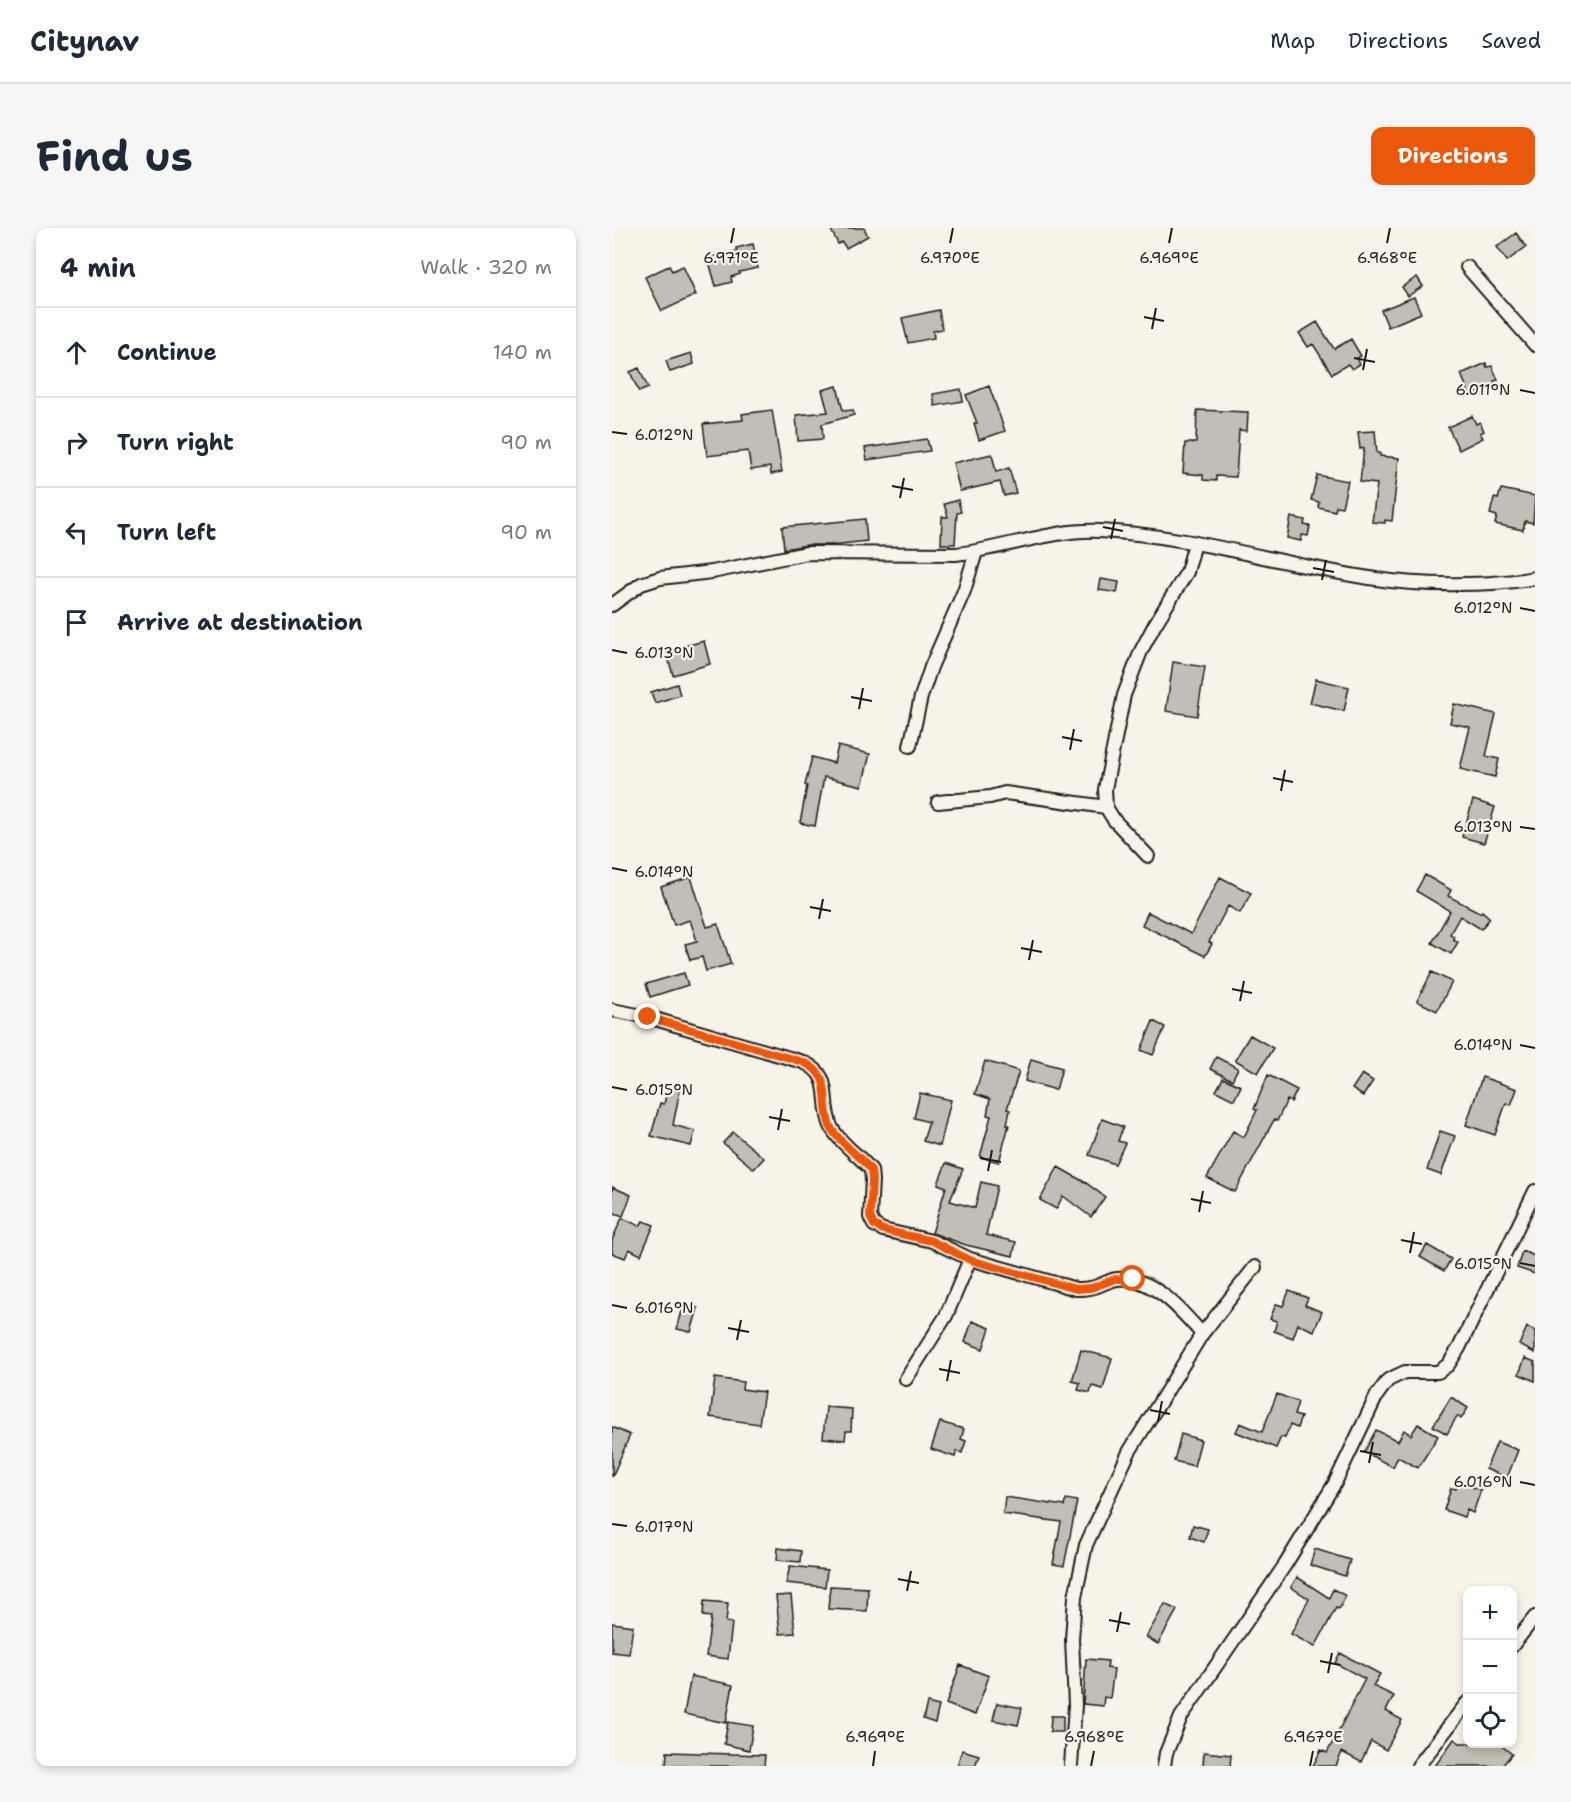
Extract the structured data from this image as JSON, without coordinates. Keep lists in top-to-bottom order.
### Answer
{
  "page": {
    "header": "Citynav",
    "nav": ["Map", "Directions", "Saved"],
    "buttons": "Directions",
    "title": "Find us",
    "heading": ["4 min", "Walk · 320 m"],
    "list": [
      ["Continue", "140 m"],
      ["Turn right", "90 m"],
      ["Turn left", "90 m"],
      "Arrive at destination"
    ],
    "map_buttons": ["+", "−"]
  },
  "coordinates": [
    "6.971°E",
    "6.970°E",
    "6.968°E",
    "6.969°E",
    "6.011°N",
    "6.012°N",
    "6.013°N",
    "6.014°N",
    "6.015°N",
    "6.016°N",
    "6.017°N",
    "6.967°E"
  ]
}
